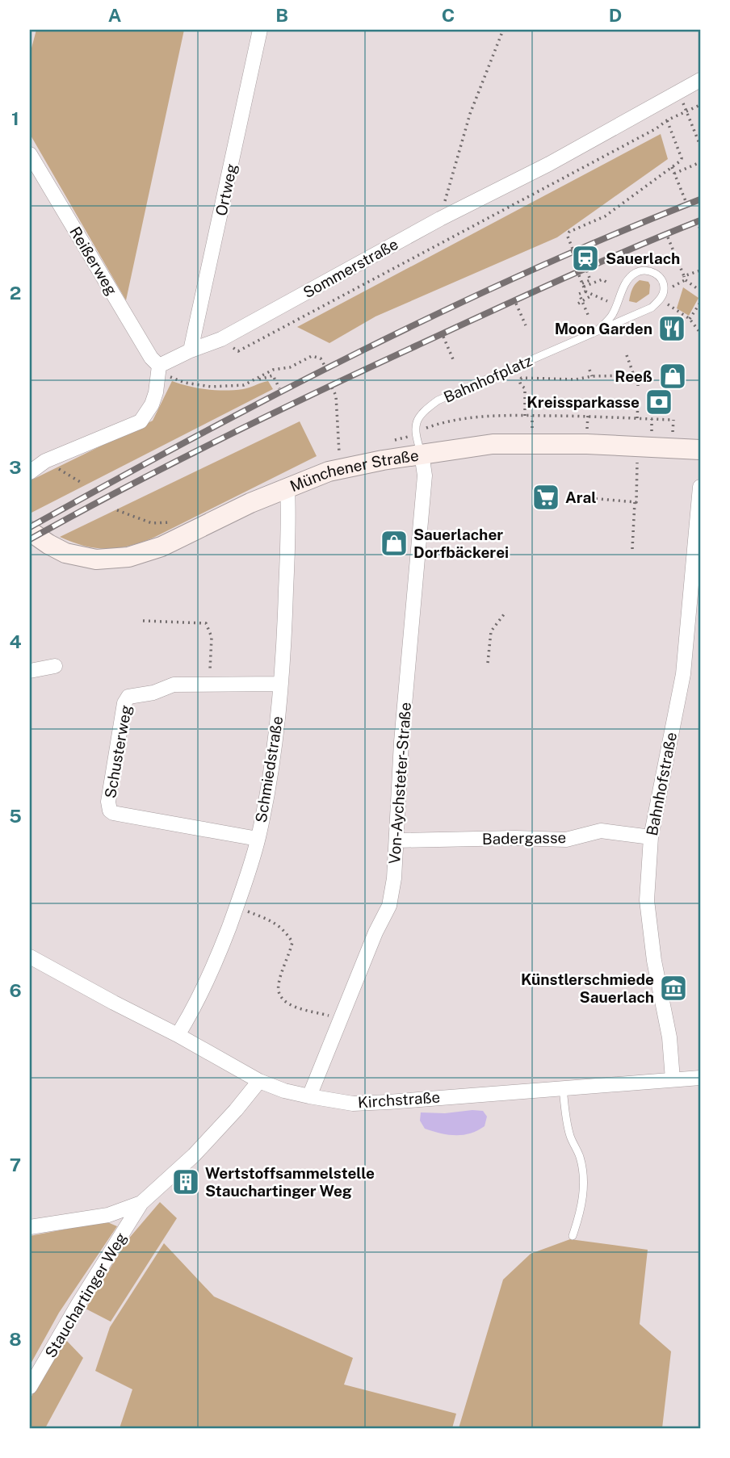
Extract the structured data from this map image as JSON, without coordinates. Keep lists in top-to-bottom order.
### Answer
{
  "streets": {
    "main road": ["Münchener Straße"],
    "street": [
      "Ortweg",
      "Reißerweg",
      "Sommerstraße",
      "Schusterweg",
      "Schmiedstraße",
      "Von-Aychsteter-Straße",
      "Bahnhofstraße",
      "Badergasse",
      "Kirchstraße",
      "Stauchartinger Weg"
    ],
    "lane": ["Bahnhofplatz"]
  },
  "crossings": [
    ["Ortweg", "Sommerstraße"],
    ["Reißerweg", "Sommerstraße"],
    ["Münchener Straße", "Schmiedstraße"],
    ["Münchener Straße", "Von-Aychsteter-Straße"],
    ["Schusterweg", "Schmiedstraße"],
    ["Schmiedstraße", "Kirchstraße"],
    ["Von-Aychsteter-Straße", "Badergasse"],
    ["Von-Aychsteter-Straße", "Kirchstraße"],
    ["Bahnhofstraße", "Badergasse"],
    ["Bahnhofstraße", "Kirchstraße"]
  ],
  "places": {
    "station": ["Sauerlach"],
    "restaurant": ["Moon Garden"],
    "shop": ["Reeß", "Sauerlacher Dorfbäckerei"],
    "bank": ["Kreissparkasse"],
    "supermarket": ["Aral"],
    "museum": ["Künstlerschmiede Sauerlach"],
    "building": ["Wertstoffsammelstelle Stauchartinger Weg"]
  },
  "grid": {
    "columns": [
      "A",
      "B",
      "C",
      "D"
    ],
    "rows": [
      "1",
      "2",
      "3",
      "4",
      "5",
      "6",
      "7",
      "8"
    ]
  }
}
